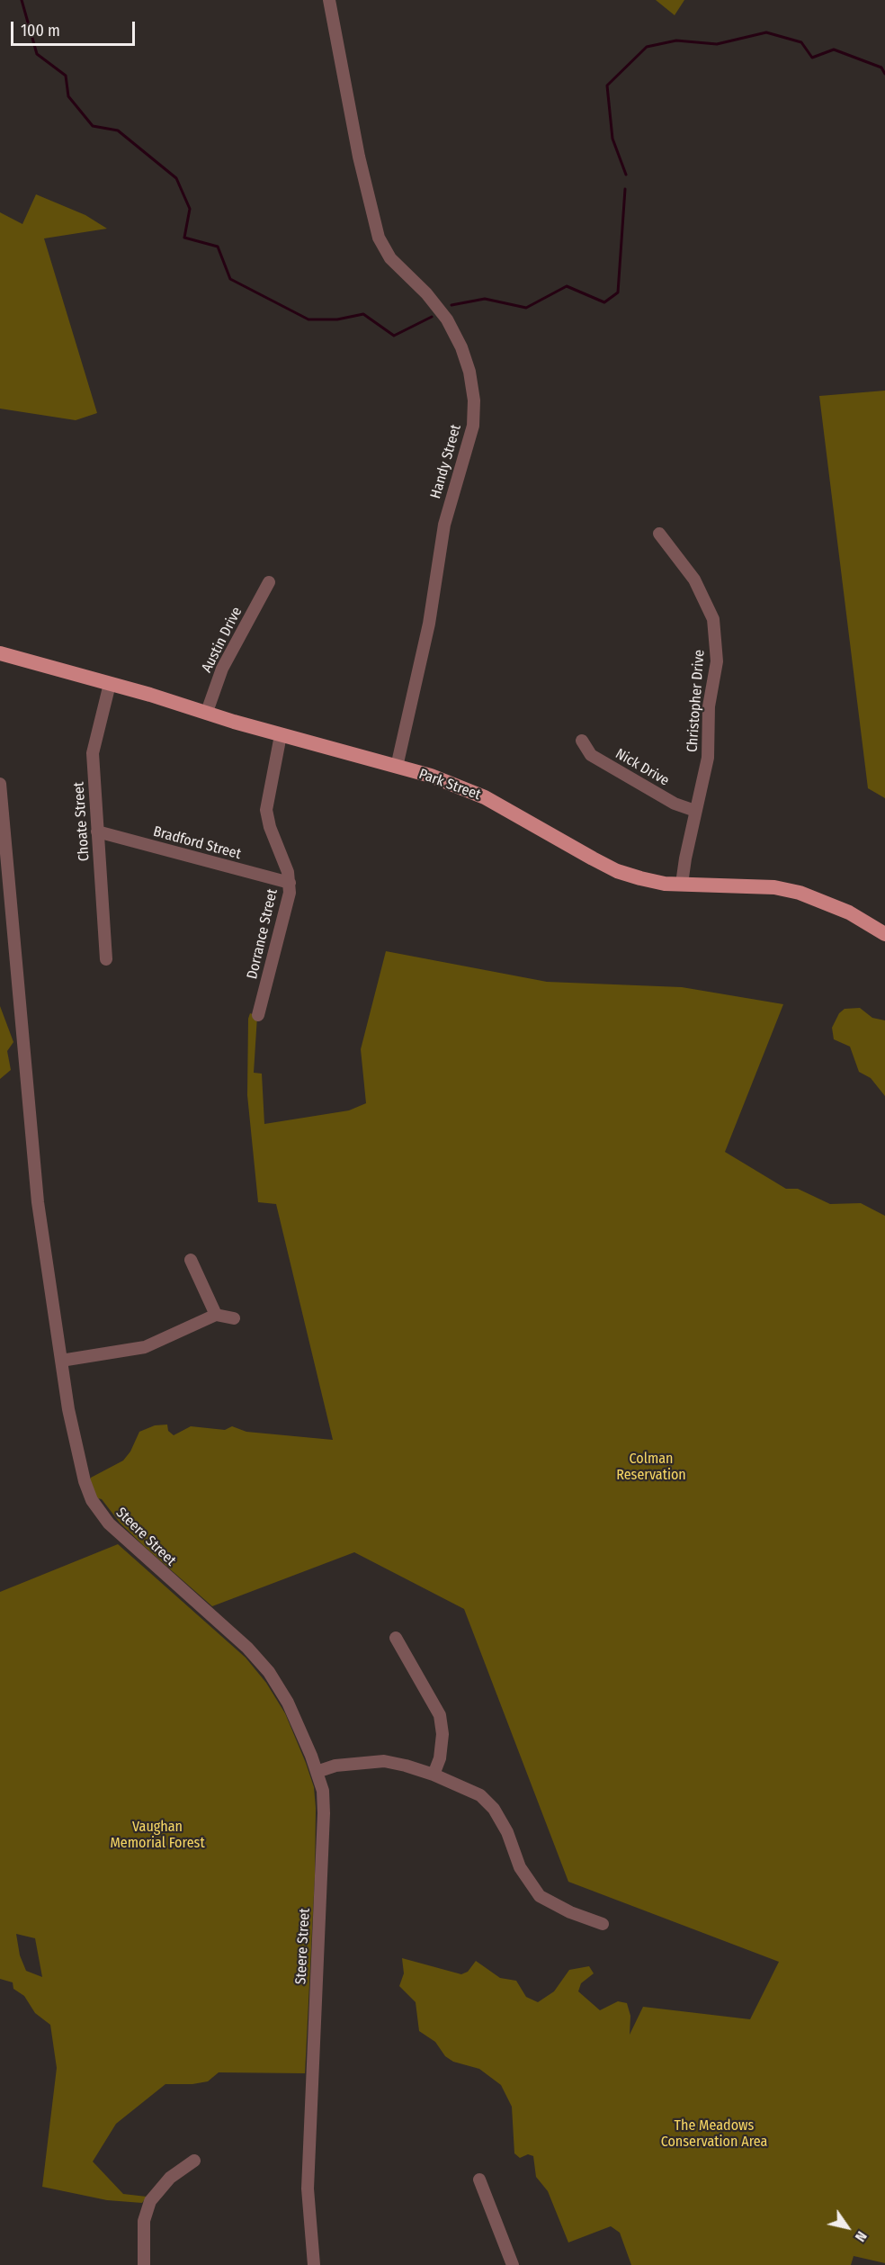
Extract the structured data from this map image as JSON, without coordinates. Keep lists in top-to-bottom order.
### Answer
{
  "streets": {
    "main road": ["Park Street"],
    "street": [
      "Handy Street",
      "Austin Drive",
      "Christopher Drive",
      "Nick Drive",
      "Choate Street",
      "Bradford Street",
      "Dorrance Street",
      "Steere Street"
    ]
  },
  "crossings": [
    ["Handy Street", "Park Street"],
    ["Austin Drive", "Park Street"],
    ["Christopher Drive", "Nick Drive"],
    ["Christopher Drive", "Park Street"],
    ["Park Street", "Choate Street"],
    ["Park Street", "Dorrance Street"],
    ["Choate Street", "Bradford Street"],
    ["Bradford Street", "Dorrance Street"]
  ],
  "parks": ["Colman Reservation", "Vaughan Memorial Forest", "The Meadows Conservation Area"],
  "scale_bar": "100 m",
  "north": "bottom right"
}
